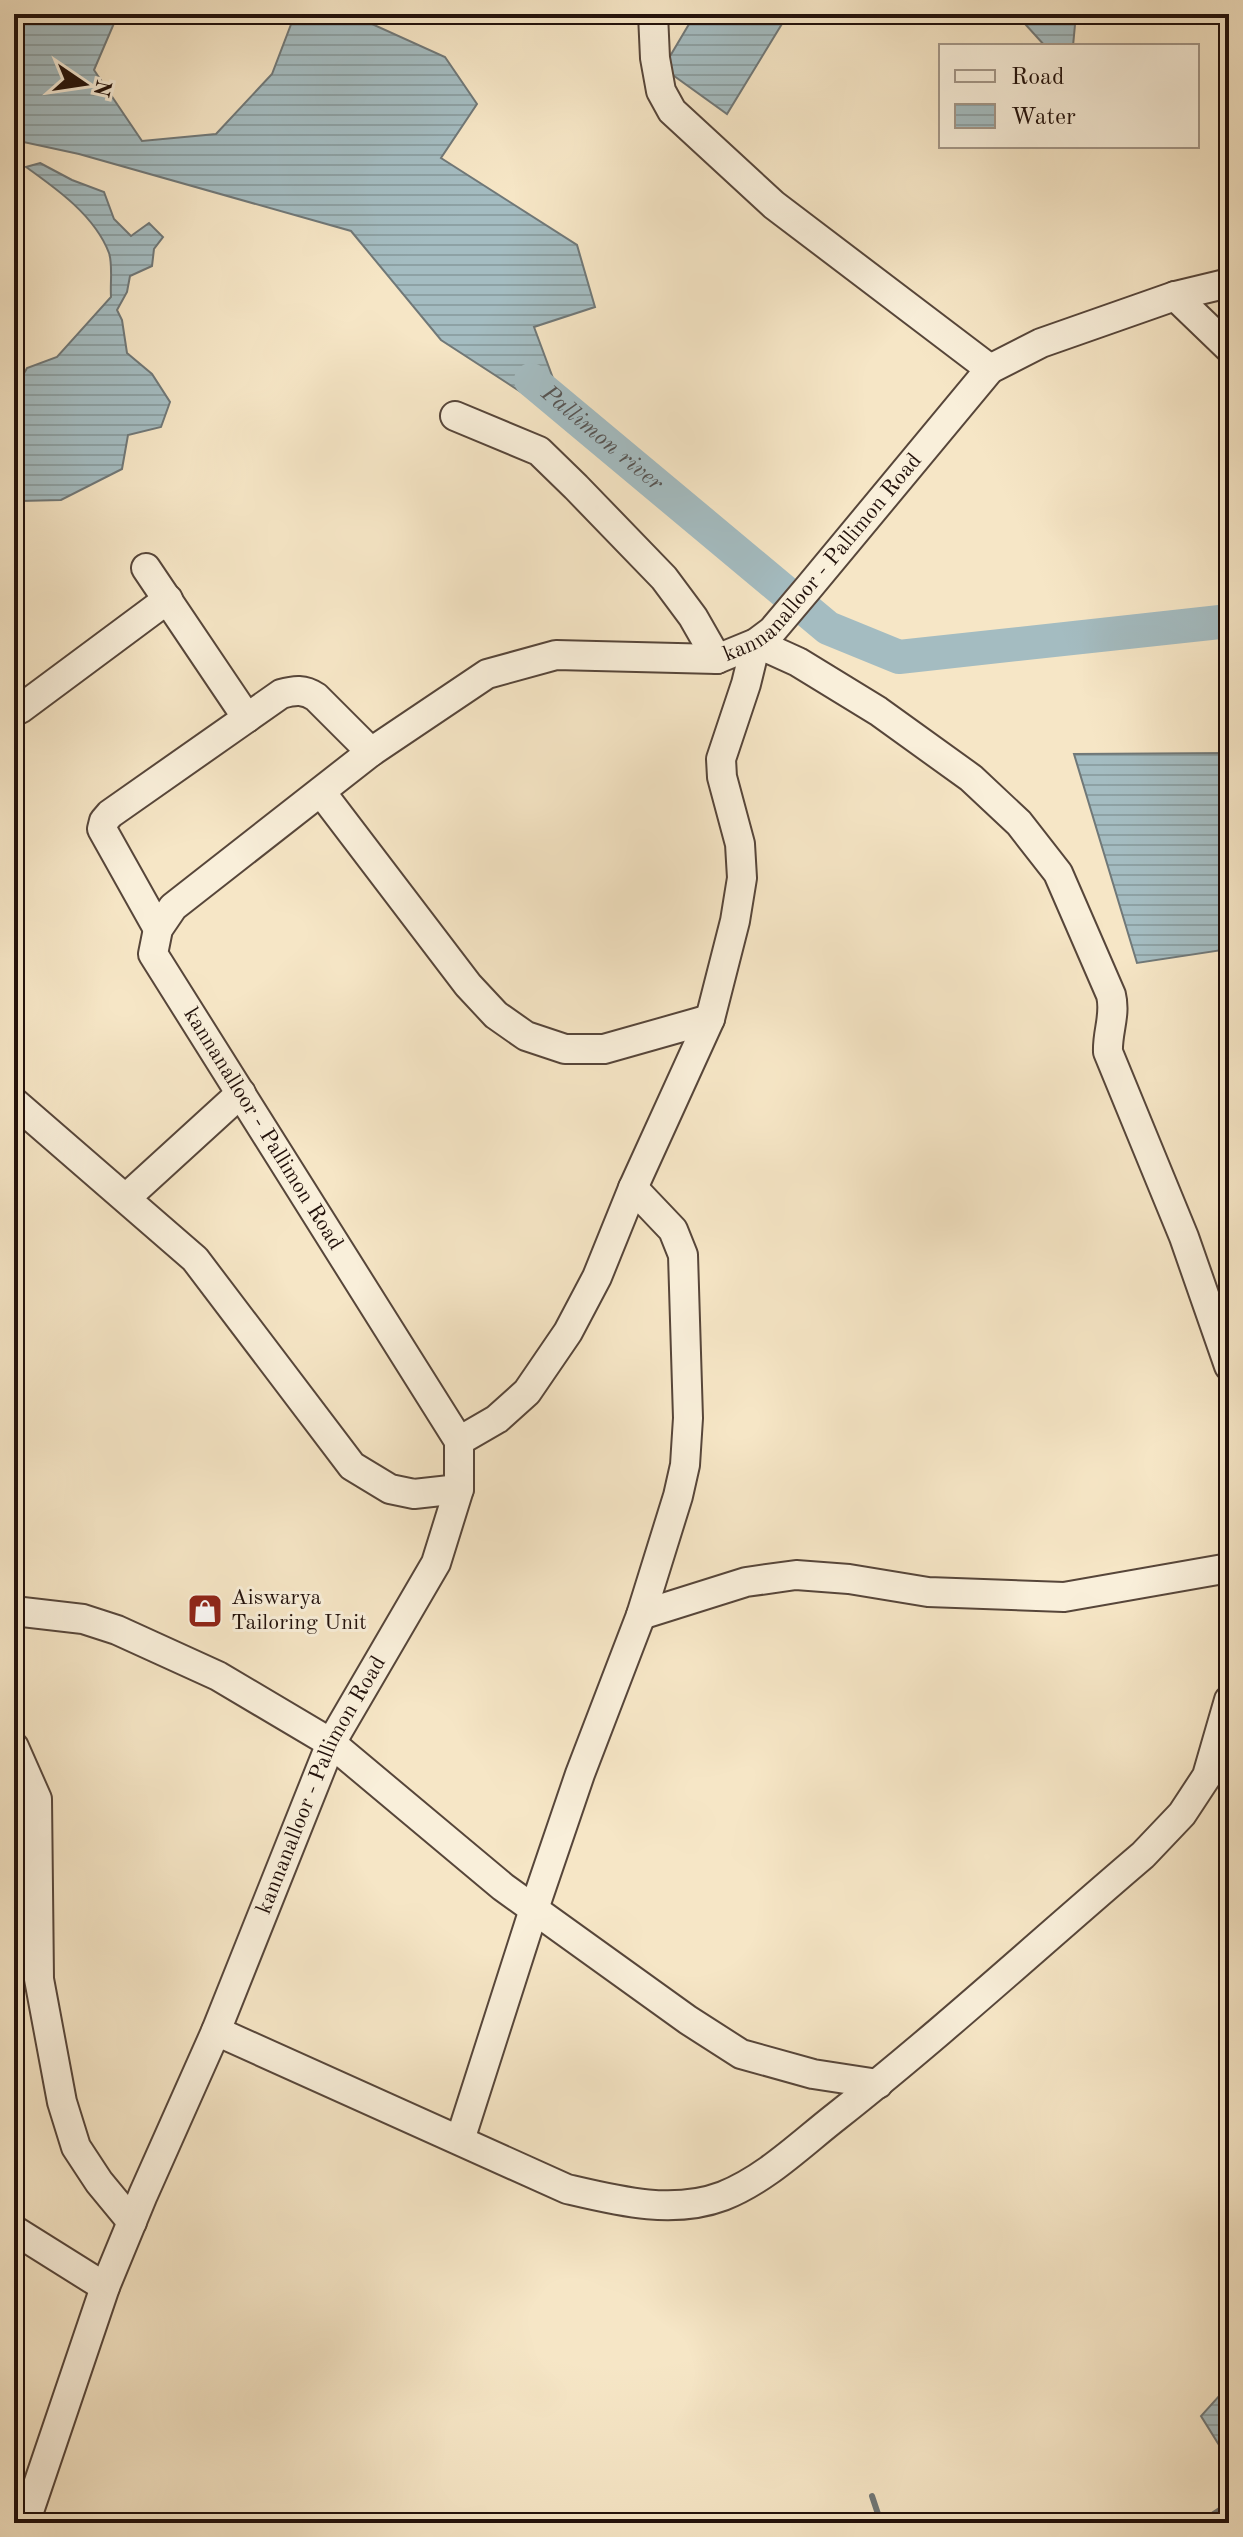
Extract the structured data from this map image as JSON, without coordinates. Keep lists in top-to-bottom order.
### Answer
{
  "streets": {
    "street": ["kannanalloor - Pallimon Road"]
  },
  "water": ["Pallimon river"],
  "places": {
    "shop": ["Aiswarya Tailoring Unit"]
  },
  "legend": ["Road", "Water"],
  "north": "right"
}
